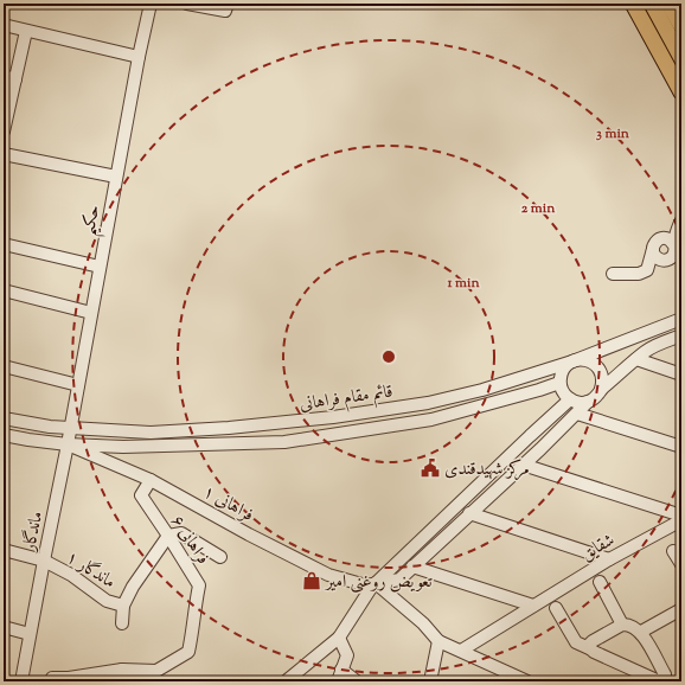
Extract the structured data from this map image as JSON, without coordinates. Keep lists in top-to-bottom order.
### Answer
{
  "streets": {
    "street": [
      "حکیم",
      "قائم مقام فراهانی",
      "فراهانی ۱",
      "ماندگار",
      "فراهانی ۶",
      "شقایق",
      "ماندگار ۱"
    ]
  },
  "crossings": [
    ["حکیم", "قائم مقام فراهانی"],
    ["حکیم", "فراهانی ۱"],
    ["حکیم", "ماندگار"],
    ["قائم مقام فراهانی", "فراهانی ۱"],
    ["قائم مقام فراهانی", "ماندگار"],
    ["فراهانی ۱", "ماندگار"],
    ["فراهانی ۱", "فراهانی ۶"],
    ["ماندگار", "ماندگار ۱"],
    ["فراهانی ۶", "ماندگار ۱"]
  ],
  "places": {
    "public building": ["مرکز شهیدقندی"],
    "shop": ["تعویض روغنی امیر"]
  },
  "rings": ["3 min", "2 min", "1 min"]
}
